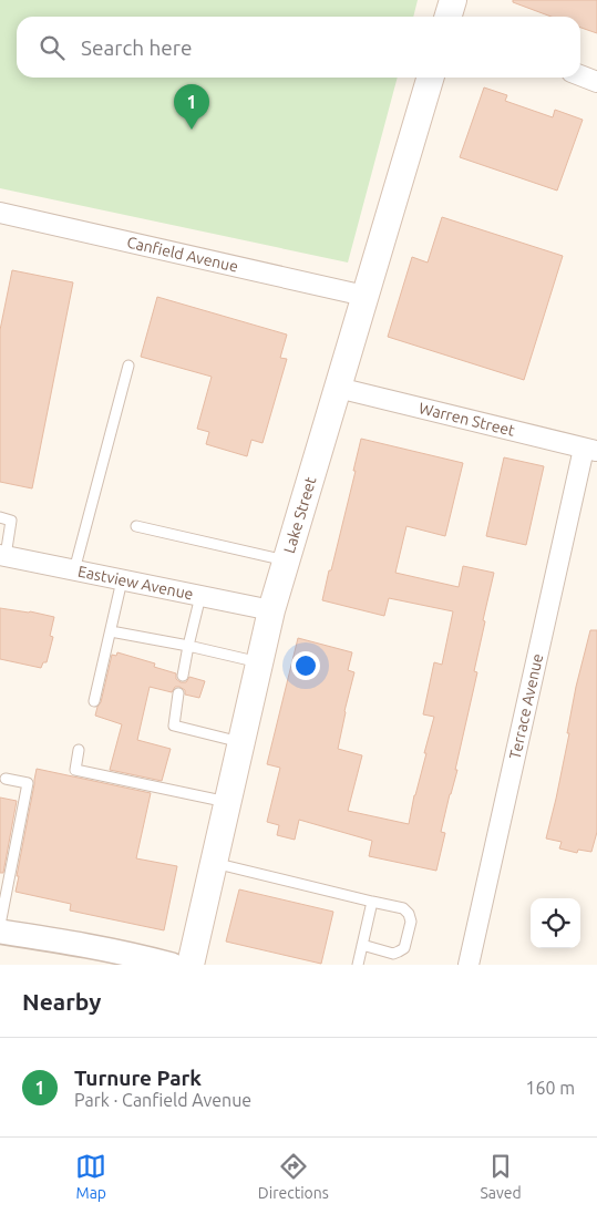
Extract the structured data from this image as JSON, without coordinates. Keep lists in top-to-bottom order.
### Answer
{
  "streets": {
    "main road": ["Lake Street"],
    "street": [
      "Canfield Avenue",
      "Warren Street",
      "Eastview Avenue",
      "Terrace Avenue"
    ]
  },
  "crossings": [
    ["Canfield Avenue", "Lake Street"],
    ["Warren Street", "Lake Street"],
    ["Warren Street", "Terrace Avenue"],
    ["Lake Street", "Eastview Avenue"]
  ],
  "page": {
    "search": "Search here",
    "pins": "1",
    "heading": "Nearby",
    "list": [
      {
        "mark": "1",
        "name": "Turnure Park",
        "note": "Park · Canfield Avenue",
        "value": "160 m"
      }
    ],
    "nav": ["Map", "Directions", "Saved"]
  }
}
